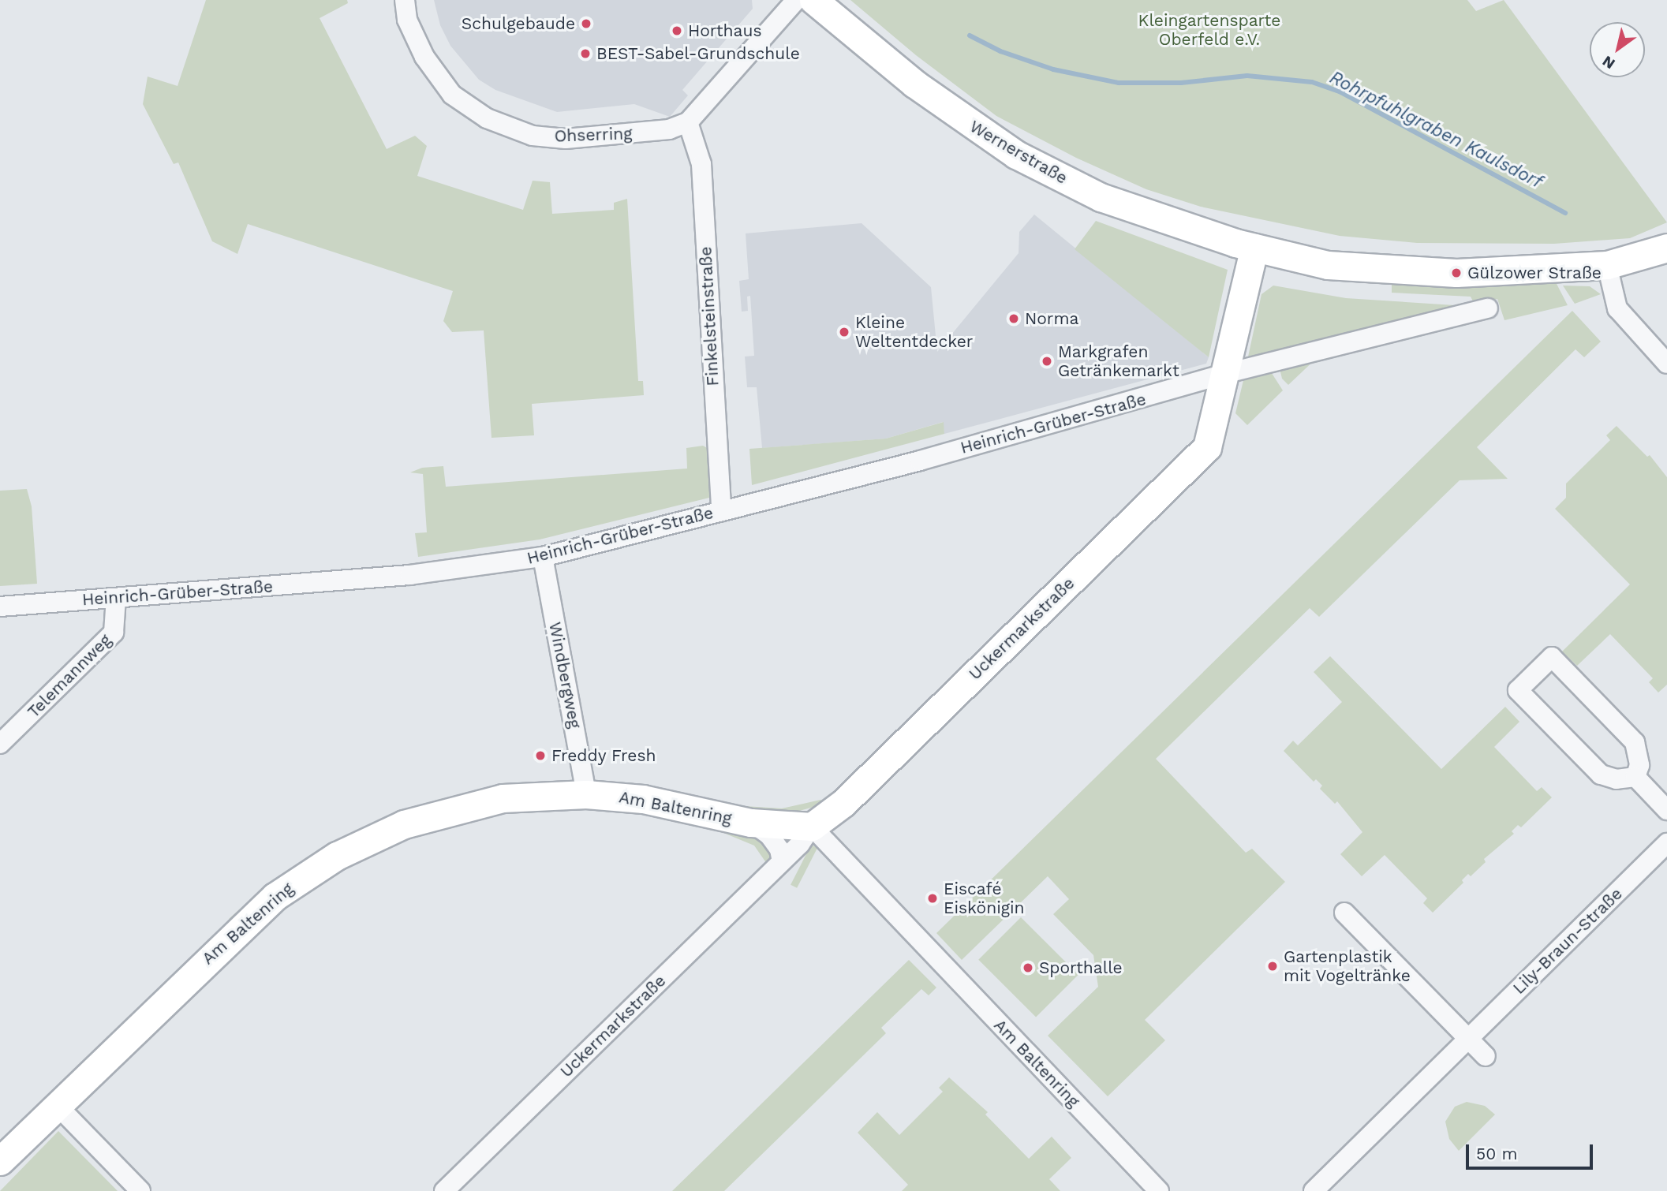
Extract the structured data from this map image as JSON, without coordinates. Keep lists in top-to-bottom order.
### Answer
{
  "streets": {
    "street": [
      "Ohserring",
      "Wernerstraße",
      "Finkelsteinstraße",
      "Heinrich-Grüber-Straße",
      "Uckermarkstraße",
      "Windbergweg",
      "Telemannweg",
      "Am Baltenring",
      "Lily-Braun-Straße"
    ]
  },
  "crossings": [
    ["Ohserring", "Finkelsteinstraße"],
    ["Finkelsteinstraße", "Heinrich-Grüber-Straße"],
    ["Heinrich-Grüber-Straße", "Uckermarkstraße"],
    ["Heinrich-Grüber-Straße", "Windbergweg"],
    ["Heinrich-Grüber-Straße", "Telemannweg"],
    ["Uckermarkstraße", "Am Baltenring"],
    ["Windbergweg", "Am Baltenring"]
  ],
  "water": ["Rohrpfuhlgraben Kaulsdorf"],
  "parks": ["Kleingartensparte Oberfeld e.V."],
  "places": [
    "Schulgebaude",
    "Horthaus",
    "BEST-Sabel-Grundschule",
    "Gülzower Straße",
    "Norma",
    "Kleine Weltentdecker",
    "Markgrafen Getränkemarkt",
    "Freddy Fresh",
    "Eiscafé Eiskönigin",
    "Gartenplastik mit Vogeltränke",
    "Sporthalle"
  ],
  "scale_bar": "50 m",
  "north": "bottom left"
}
